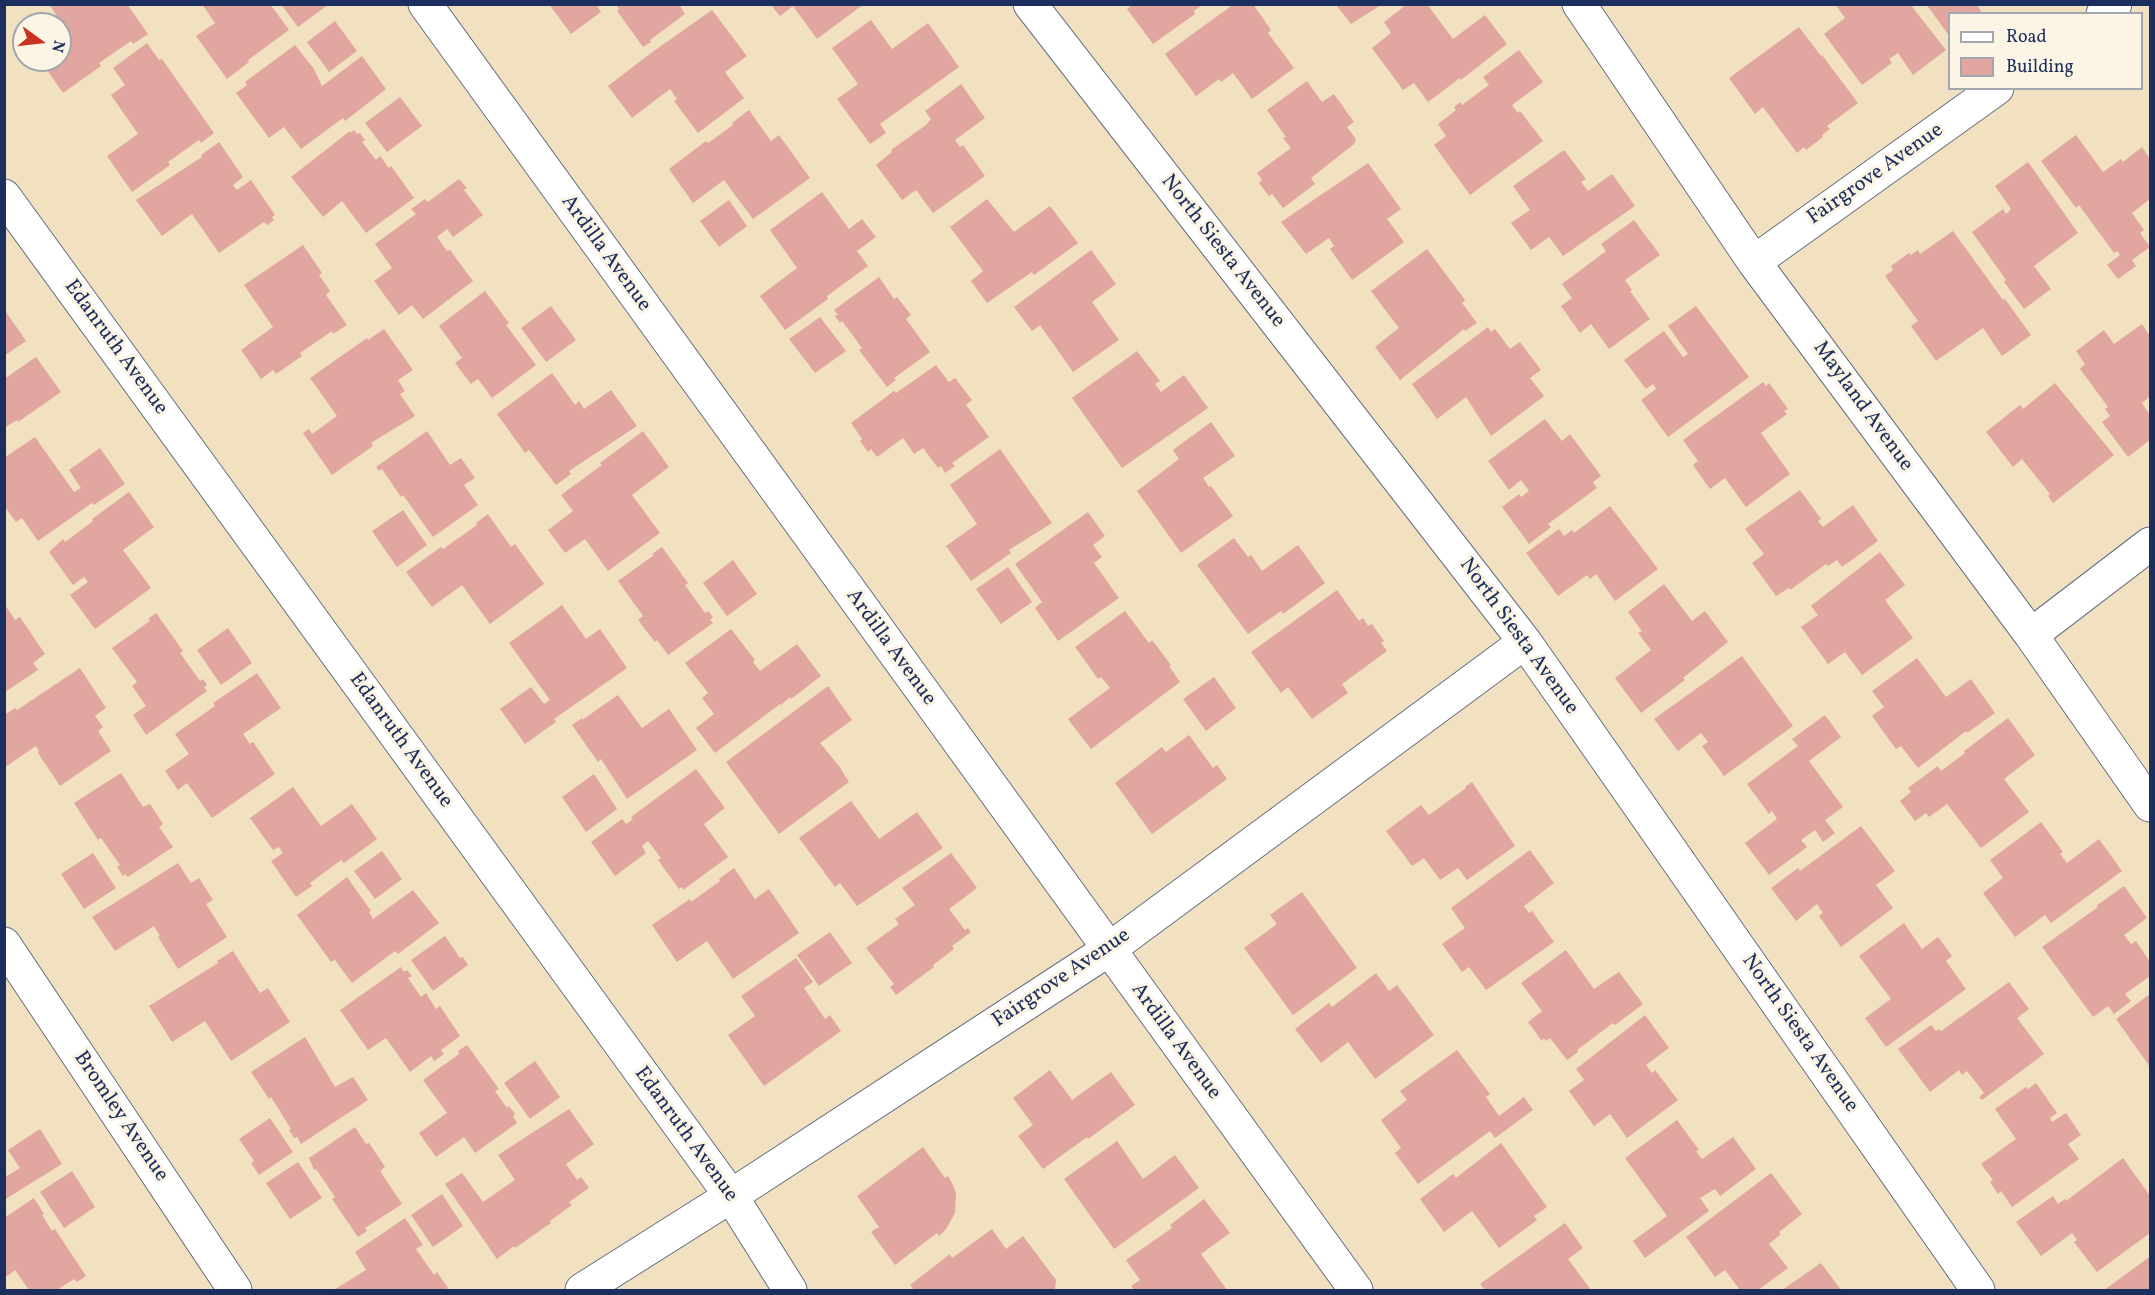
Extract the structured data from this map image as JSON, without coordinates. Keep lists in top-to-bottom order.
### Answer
{
  "streets": {
    "street": [
      "Fairgrove Avenue",
      "North Siesta Avenue",
      "Ardilla Avenue",
      "Edanruth Avenue",
      "Mayland Avenue",
      "Bromley Avenue"
    ]
  },
  "crossings": [
    ["Fairgrove Avenue", "North Siesta Avenue"],
    ["Fairgrove Avenue", "Ardilla Avenue"],
    ["Fairgrove Avenue", "Edanruth Avenue"],
    ["Fairgrove Avenue", "Mayland Avenue"]
  ],
  "legend": ["Road", "Building"],
  "north": "right"
}
